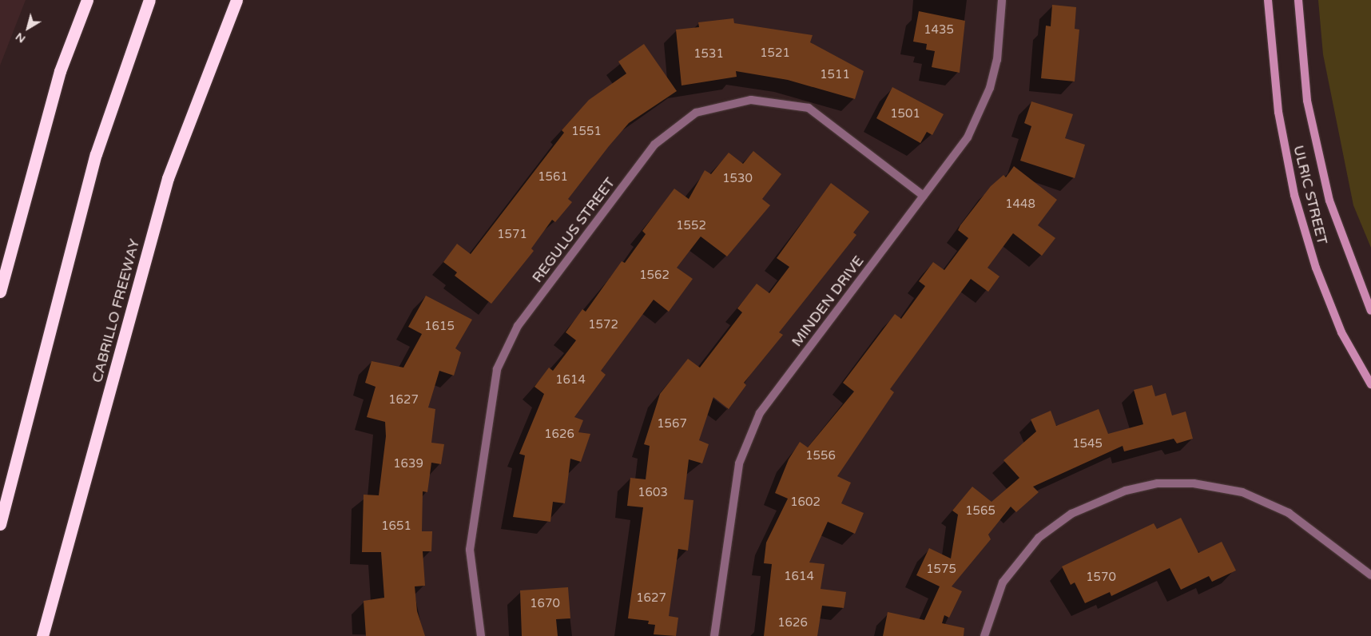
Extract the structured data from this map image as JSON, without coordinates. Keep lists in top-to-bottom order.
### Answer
{
  "streets": {
    "highway": ["CABRILLO FREEWAY"],
    "main road": ["ULRIC STREET"],
    "street": ["REGULUS STREET", "MINDEN DRIVE"]
  },
  "crossings": [
    ["REGULUS STREET", "MINDEN DRIVE"]
  ],
  "house_numbers": [
    "1435",
    "1521",
    "1531",
    "1511",
    "1501",
    "1551",
    "1561",
    "1530",
    "1448",
    "1552",
    "1571",
    "1562",
    "1572",
    "1615",
    "1614",
    "1627",
    "1567",
    "1626",
    "1545",
    "1556",
    "1639",
    "1603",
    "1602",
    "1565",
    "1651",
    "1575",
    "1614",
    "1570",
    "1627",
    "1670",
    "1626"
  ],
  "north": "bottom left"
}
